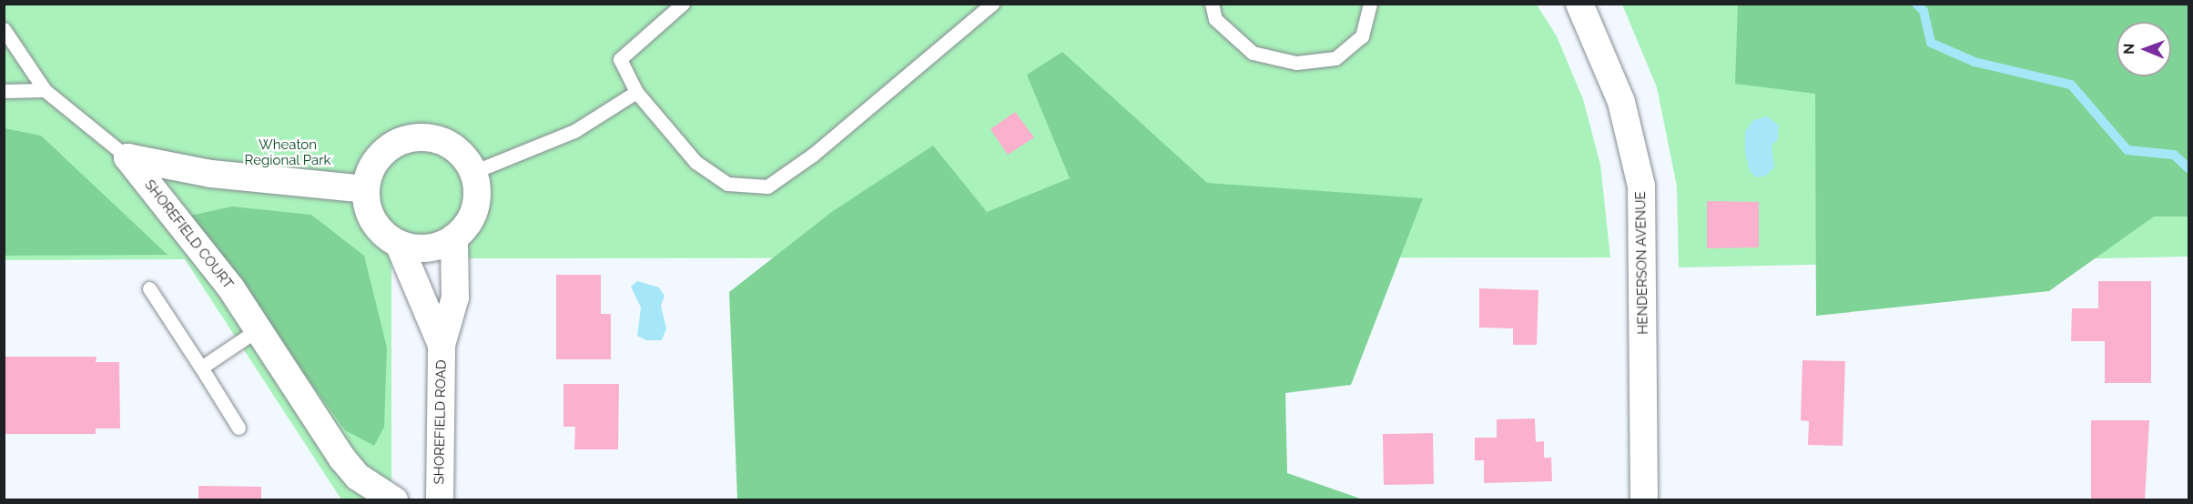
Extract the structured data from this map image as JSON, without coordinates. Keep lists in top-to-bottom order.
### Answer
{
  "streets": {
    "street": ["SHOREFIELD COURT", "HENDERSON AVENUE", "SHOREFIELD ROAD"]
  },
  "crossings": [
    ["SHOREFIELD COURT", "SHOREFIELD ROAD"]
  ],
  "parks": ["Wheaton Regional Park"],
  "north": "left"
}
